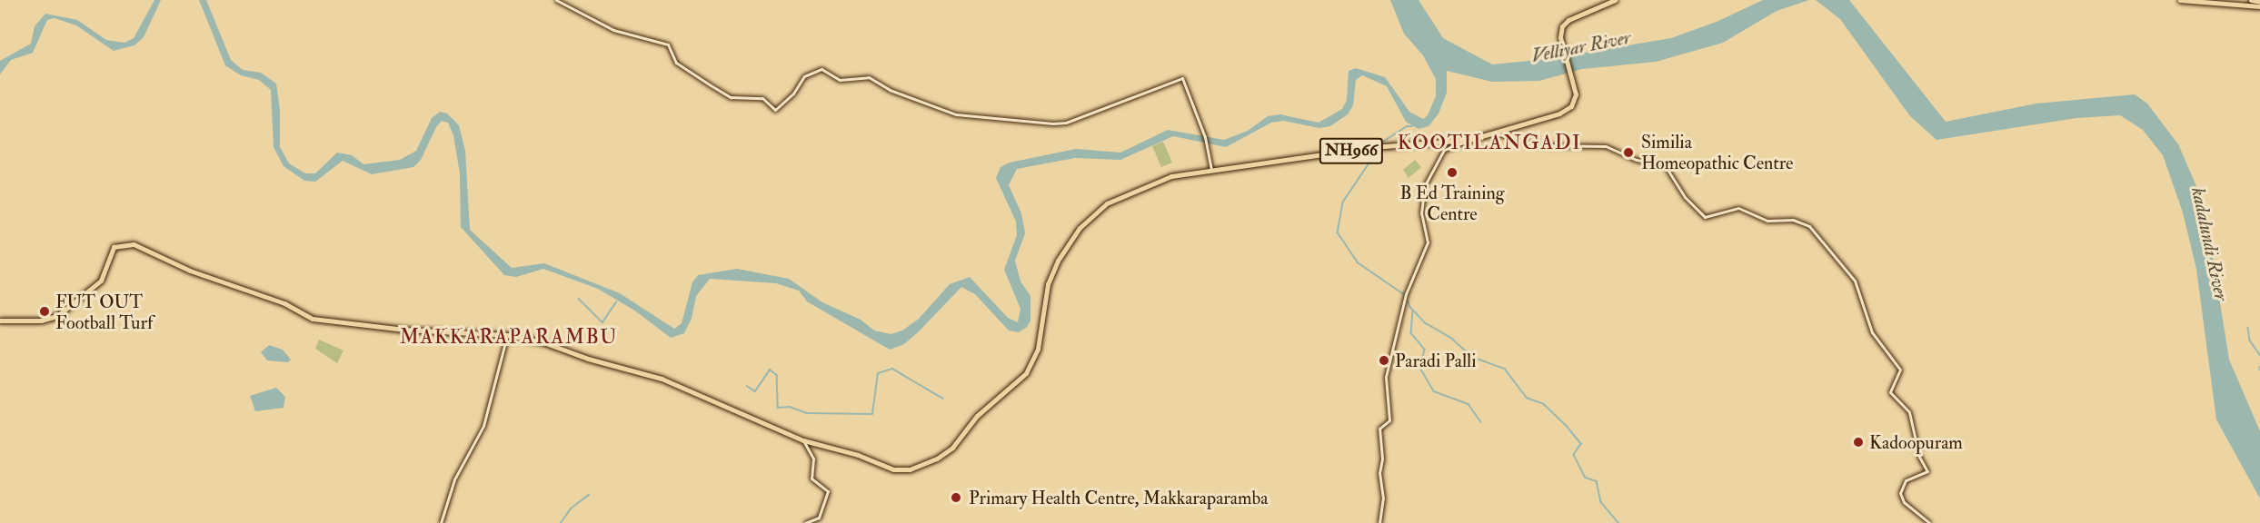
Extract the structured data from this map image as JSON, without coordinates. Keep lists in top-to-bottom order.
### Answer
{
  "streets": {
    "highway": ["NH966"]
  },
  "districts": ["KOOTILANGADI", "MAKKARAPARAMBU"],
  "water": ["Velliyar River", "kadalundi River"],
  "places": [
    "Similia Homeopathic Centre",
    "B Ed Training Centre",
    "FUT OUT Football Turf",
    "Paradi Palli",
    "Kadoopuram",
    "Primary Health Centre, Makkaraparamba"
  ]
}
